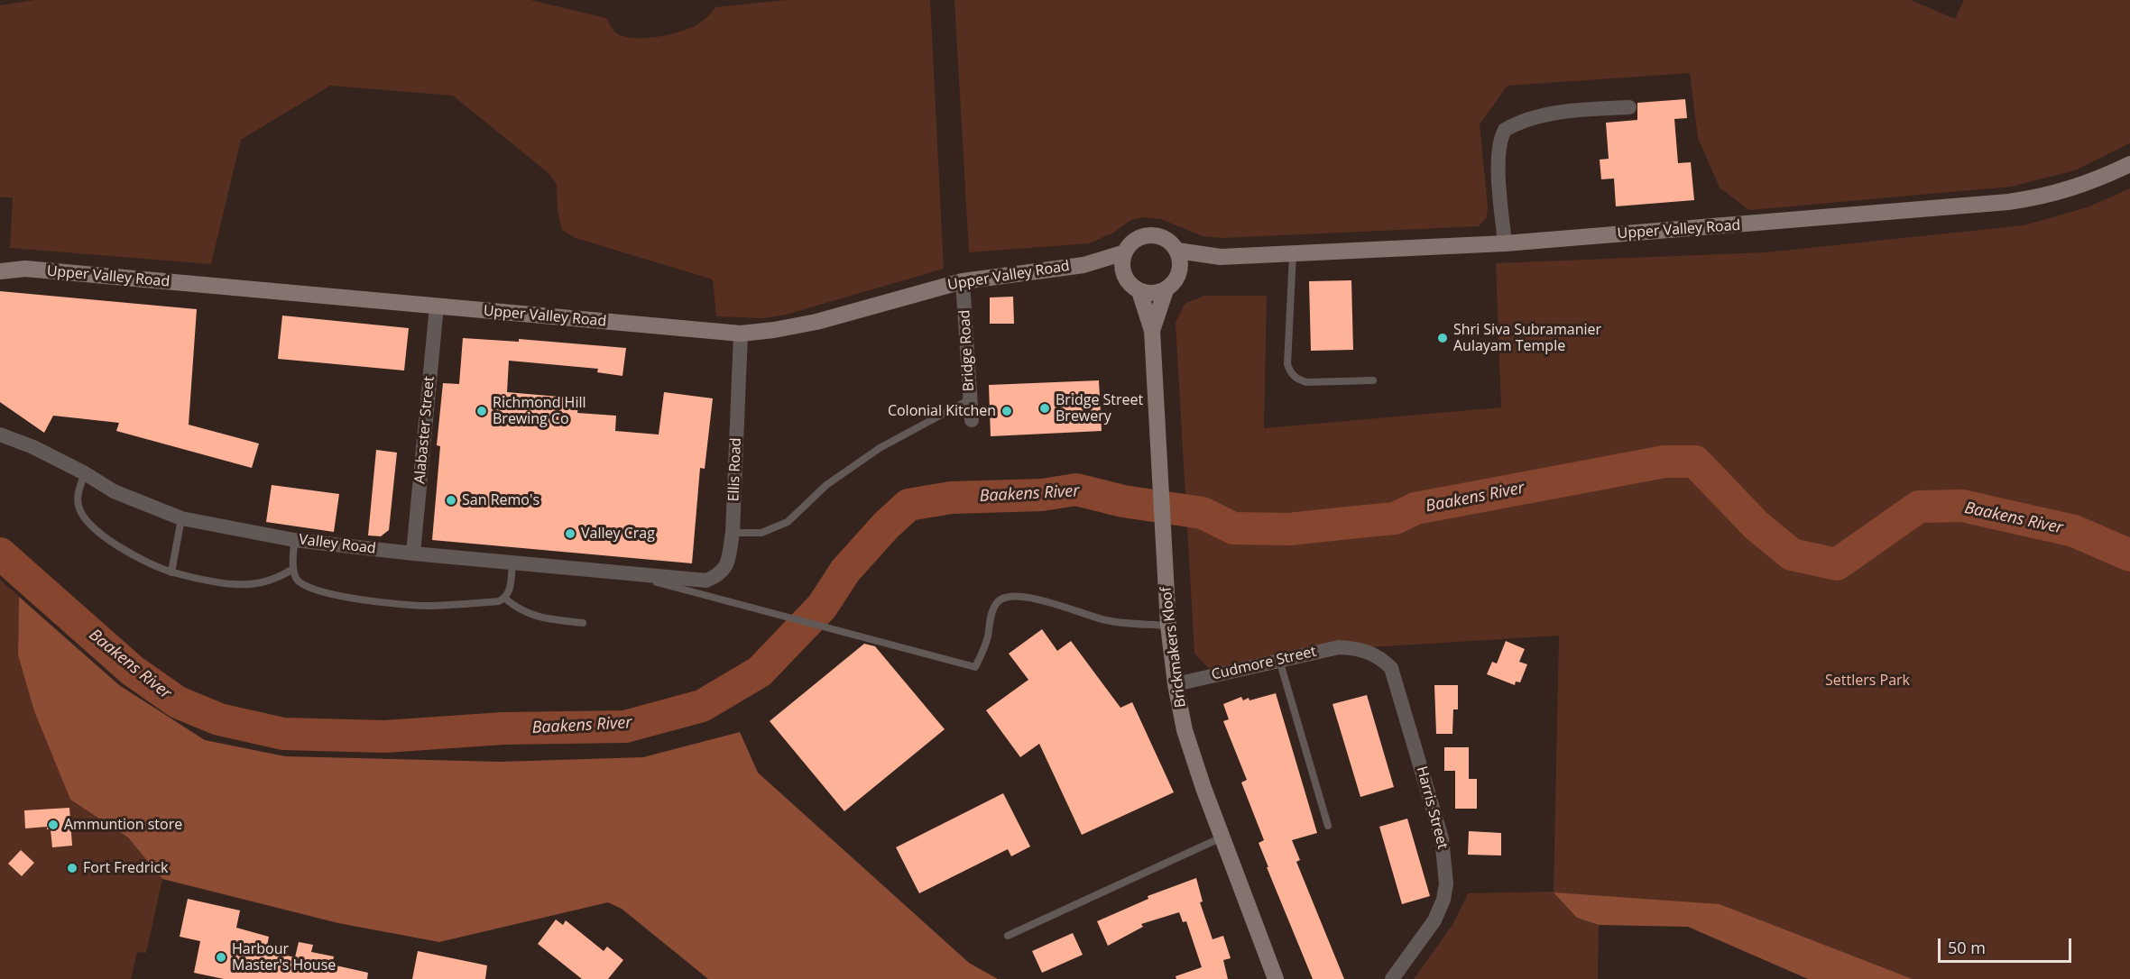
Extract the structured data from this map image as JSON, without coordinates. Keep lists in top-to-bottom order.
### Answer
{
  "streets": {
    "street": [
      "Upper Valley Road",
      "Bridge Road",
      "Alabaster Street",
      "Ellis Road",
      "Valley Road",
      "Brickmakers Kloof",
      "Cudmore Street",
      "Harris Street"
    ]
  },
  "crossings": [
    ["Upper Valley Road", "Bridge Road"],
    ["Upper Valley Road", "Alabaster Street"],
    ["Upper Valley Road", "Ellis Road"],
    ["Upper Valley Road", "Brickmakers Kloof"],
    ["Alabaster Street", "Valley Road"],
    ["Ellis Road", "Valley Road"],
    ["Brickmakers Kloof", "Cudmore Street"],
    ["Cudmore Street", "Harris Street"]
  ],
  "water": ["Baakens River"],
  "parks": ["Settlers Park"],
  "places": [
    "Shri Siva Subramanier Aulayam Temple",
    "Bridge Street Brewery",
    "Richmond Hill Brewing Co",
    "Colonial Kitchen",
    "San Remo's",
    "Valley Crag",
    "Ammuntion store",
    "Fort Fredrick",
    "Harbour Master's House"
  ],
  "scale_bar": "50 m"
}
